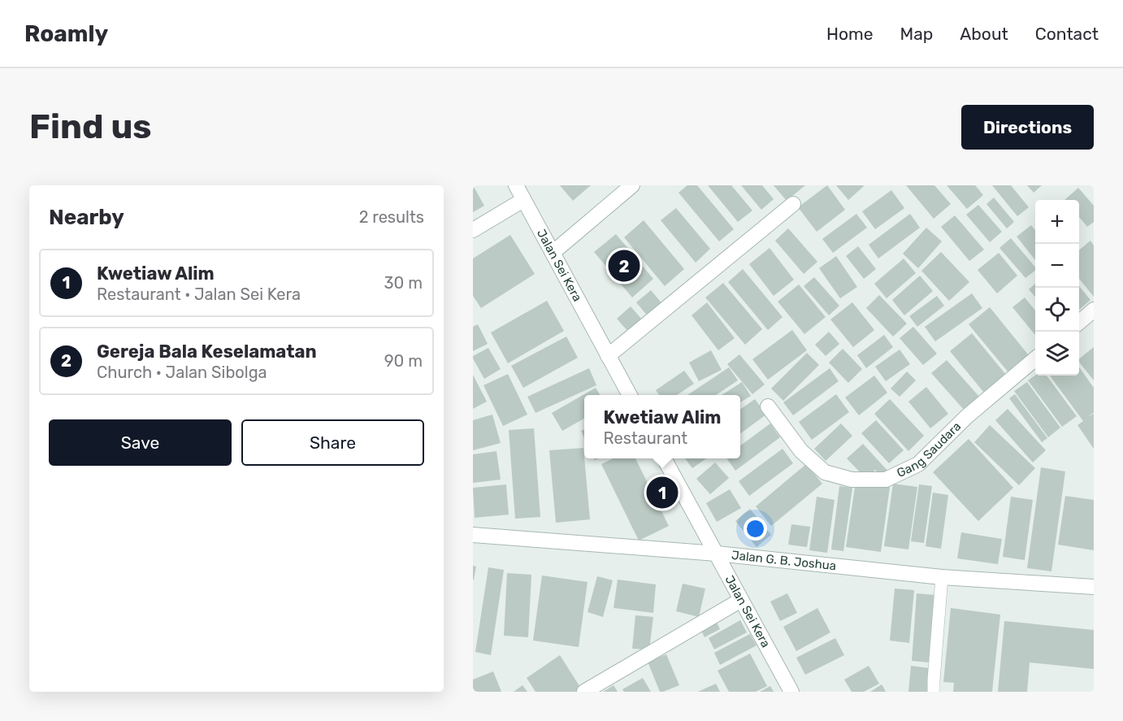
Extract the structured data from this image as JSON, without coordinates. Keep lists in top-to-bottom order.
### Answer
{
  "streets": {
    "street": ["Jalan Sei Kera", "Gang Saudara", "Jalan G. B. Joshua"]
  },
  "crossings": [
    ["Jalan Sei Kera", "Jalan G. B. Joshua"]
  ],
  "page": {
    "header": "Roamly",
    "nav": [
      "Home",
      "Map",
      "About",
      "Contact"
    ],
    "buttons": [
      "Directions",
      ["Save", "Share"]
    ],
    "title": "Find us",
    "heading": ["Nearby", "2 results"],
    "map_buttons": ["+", "−"],
    "pins": ["2", "1"],
    "list": [
      {
        "mark": "1",
        "name": "Kwetiaw Alim",
        "note": "Restaurant · Jalan Sei Kera",
        "value": "30 m"
      },
      {
        "mark": "2",
        "name": "Gereja Bala Keselamatan",
        "note": "Church · Jalan Sibolga",
        "value": "90 m"
      }
    ],
    "popup": ["Kwetiaw Alim", "Restaurant"]
  }
}
